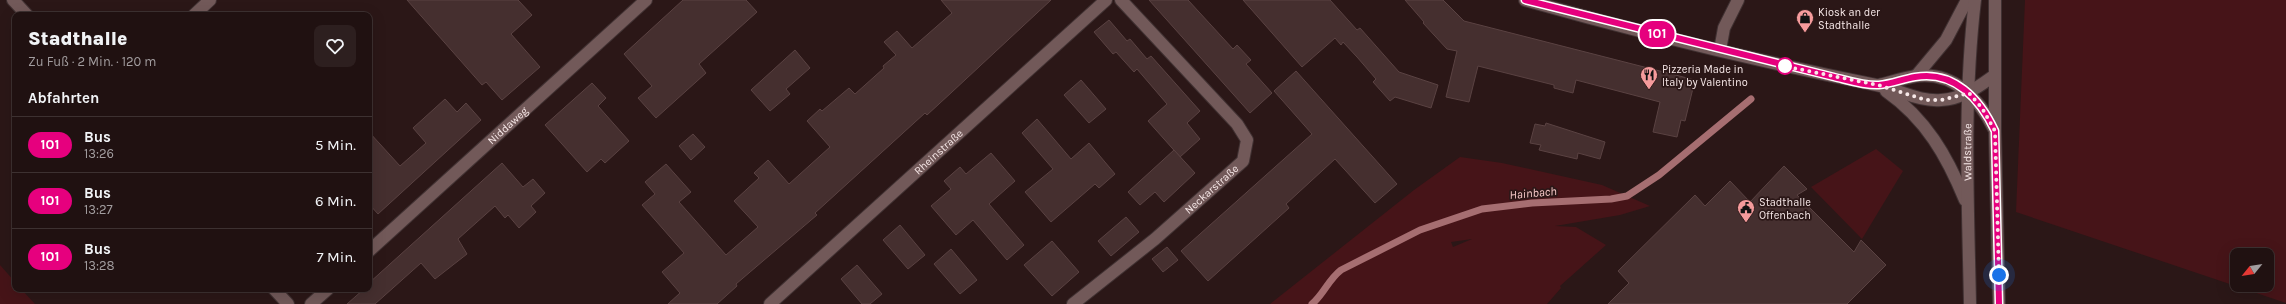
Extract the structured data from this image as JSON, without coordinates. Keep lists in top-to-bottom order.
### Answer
{
  "streets": {
    "street": [
      "Niddaweg",
      "Rheinstraße",
      "Waldstraße",
      "Neckarstraße"
    ]
  },
  "water": ["Hainbach"],
  "places": {
    "shop": ["Kiosk an der Stadthalle"],
    "restaurant": ["Pizzeria Made in Italy by Valentino"],
    "public building": ["Stadthalle Offenbach"]
  },
  "lines": ["bus line 101"],
  "north": "bottom left",
  "page": {
    "on_map": "101",
    "heading": [
      ["Stadthalle", "Zu Fuß · 2 Min. · 120 m"],
      "Abfahrten"
    ],
    "list": [
      {
        "mark": "101",
        "name": "Bus",
        "note": "13:26",
        "value": "5 Min."
      },
      {
        "mark": "101",
        "name": "Bus",
        "note": "13:27",
        "value": "6 Min."
      },
      {
        "mark": "101",
        "name": "Bus",
        "note": "13:28",
        "value": "7 Min."
      }
    ]
  }
}
